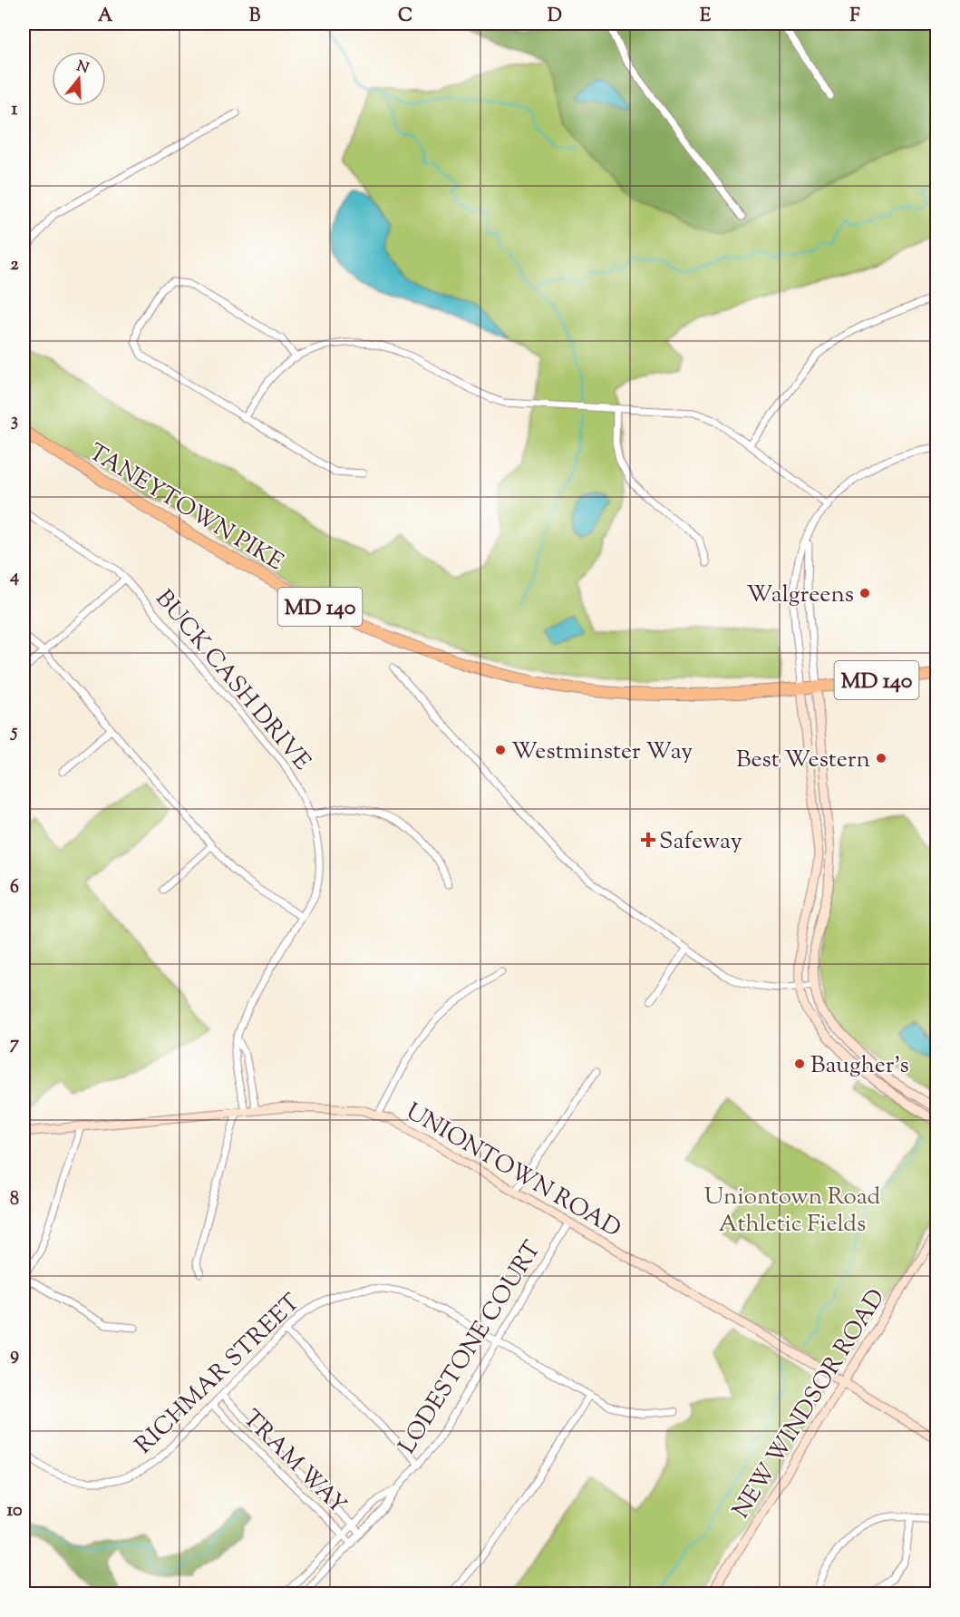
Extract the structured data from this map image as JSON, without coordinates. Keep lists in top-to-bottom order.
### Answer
{
  "streets": {
    "highway": ["TANEYTOWN PIKE", "MD 140"],
    "main road": ["UNIONTOWN ROAD", "NEW WINDSOR ROAD"],
    "street": [
      "BUCK CASH DRIVE",
      "LODESTONE COURT",
      "RICHMAR STREET",
      "TRAM WAY"
    ]
  },
  "crossings": [
    ["BUCK CASH DRIVE", "UNIONTOWN ROAD"],
    ["UNIONTOWN ROAD", "LODESTONE COURT"],
    ["UNIONTOWN ROAD", "NEW WINDSOR ROAD"],
    ["LODESTONE COURT", "RICHMAR STREET"],
    ["LODESTONE COURT", "TRAM WAY"],
    ["RICHMAR STREET", "TRAM WAY"]
  ],
  "parks": ["Uniontown Road Athletic Fields"],
  "places": {
    "other": [
      "Walgreens",
      "Westminster Way",
      "Best Western",
      "Baugher's"
    ],
    "health": ["Safeway"]
  },
  "north": "top",
  "grid": {
    "columns": [
      "A",
      "B",
      "C",
      "D",
      "E",
      "F"
    ],
    "rows": [
      "1",
      "2",
      "3",
      "4",
      "5",
      "6",
      "7",
      "8",
      "9",
      "10"
    ]
  }
}
